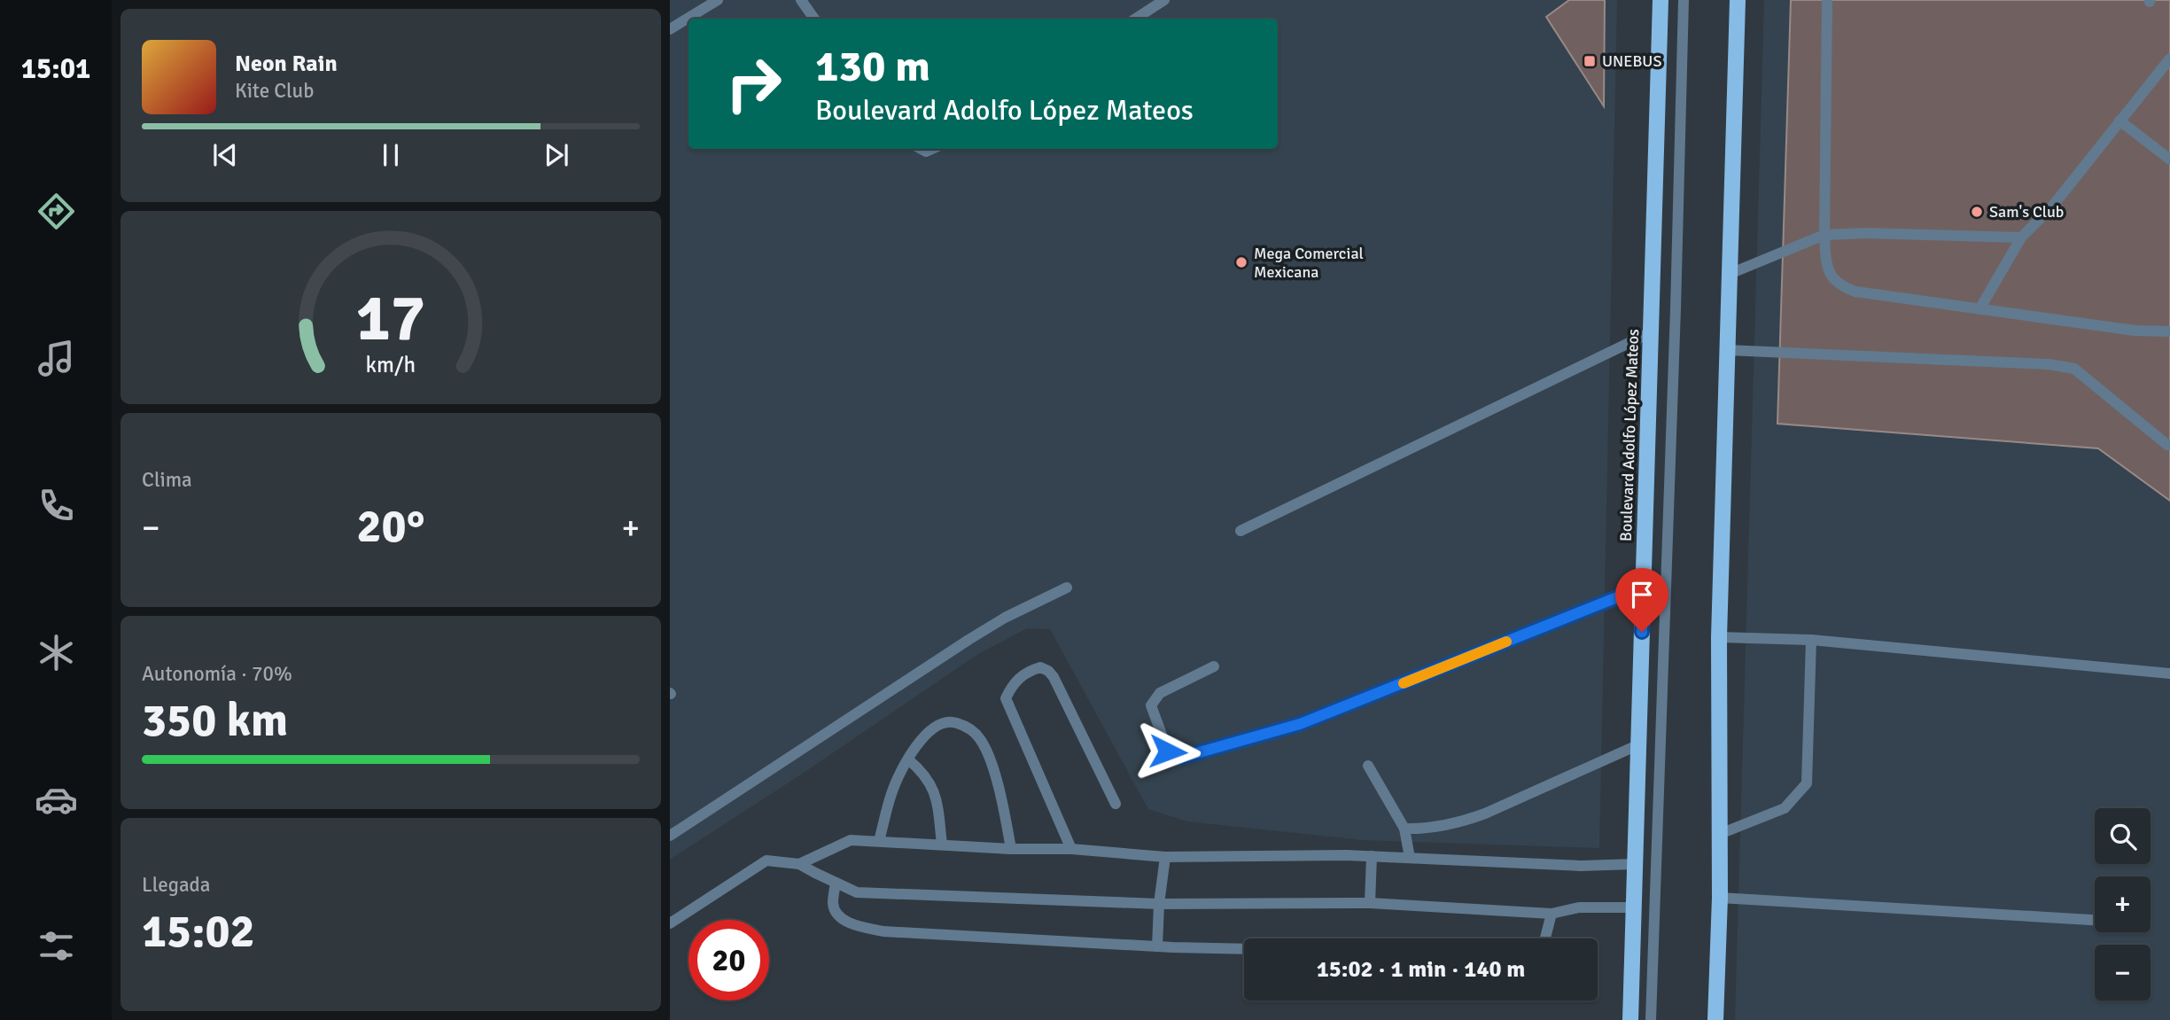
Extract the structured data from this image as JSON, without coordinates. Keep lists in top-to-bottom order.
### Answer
{
  "streets": {
    "main road": ["Boulevard Adolfo López Mateos"]
  },
  "places": {
    "transit": ["UNEBUS"],
    "other": ["Sam's Club", "Mega Comercial Mexicana"]
  },
  "page": {
    "tabs": "15:01",
    "turn": ["130 m", "Boulevard Adolfo López Mateos"],
    "song": ["Neon Rain", "Kite Club"],
    "tile": [
      "Clima",
      ["Autonomía · 70%", "350 km"],
      ["Llegada", "15:02"]
    ],
    "heat": ["−", "20°", "+"],
    "map_buttons": ["+", "−"],
    "limit": "20",
    "trip": "15:02 · 1 min · 140 m",
    "gauge": ["17", "km/h"]
  }
}
